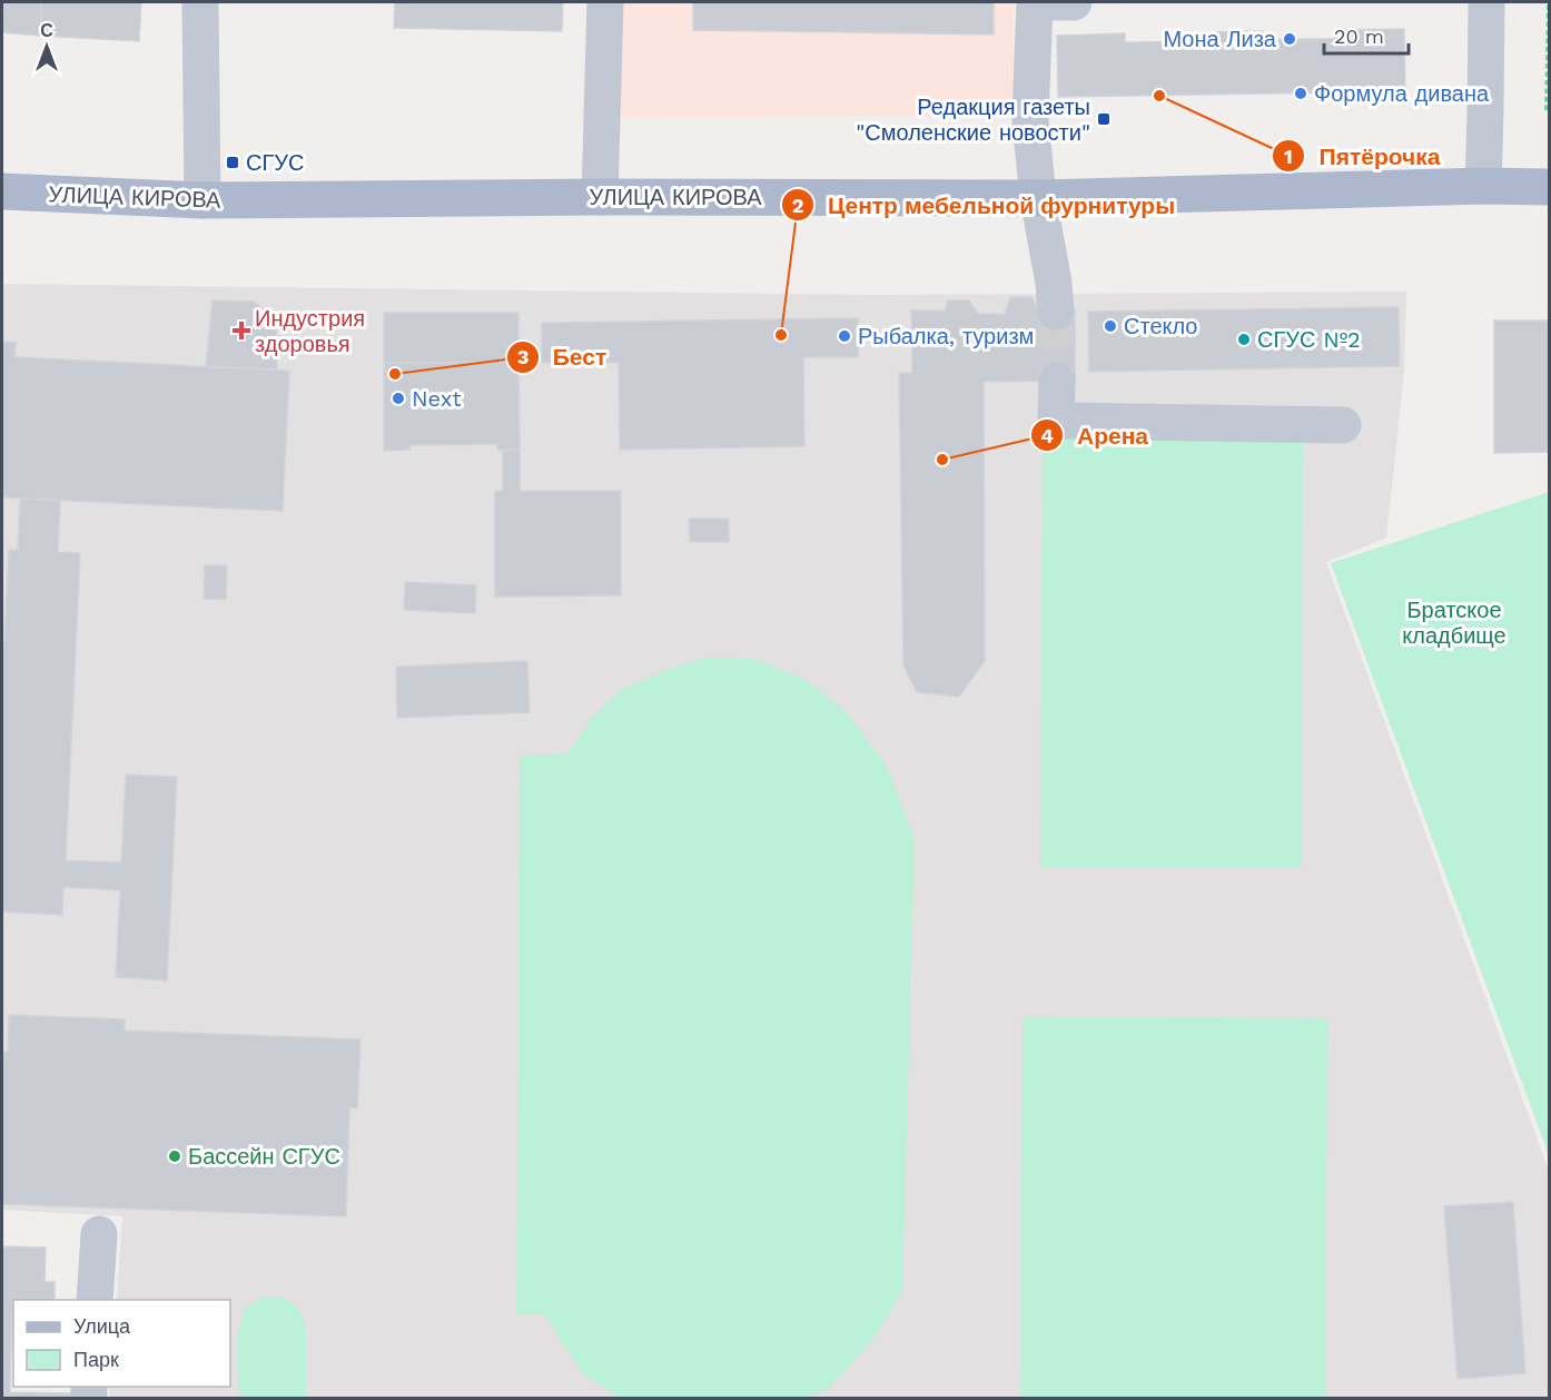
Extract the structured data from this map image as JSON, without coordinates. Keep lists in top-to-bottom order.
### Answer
{
  "streets": {
    "main road": ["УЛИЦА КИРОВА"]
  },
  "parks": ["Братское кладбище"],
  "places": {
    "other": [
      "Мона Лиза",
      "Формула дивана",
      "Пятёрочка",
      "Стекло",
      "Центр мебельной фурнитуры",
      "Рыбалка, туризм",
      "СГУС №2",
      "Бест",
      "Next",
      "Арена",
      "Бассейн СГУС"
    ],
    "transit": ["Редакция газеты \"Смоленские новости\"", "СГУС"],
    "health": ["Индустрия здоровья"]
  },
  "legend": ["Улица", "Парк"],
  "scale_bar": "20 m",
  "north": "top"
}
